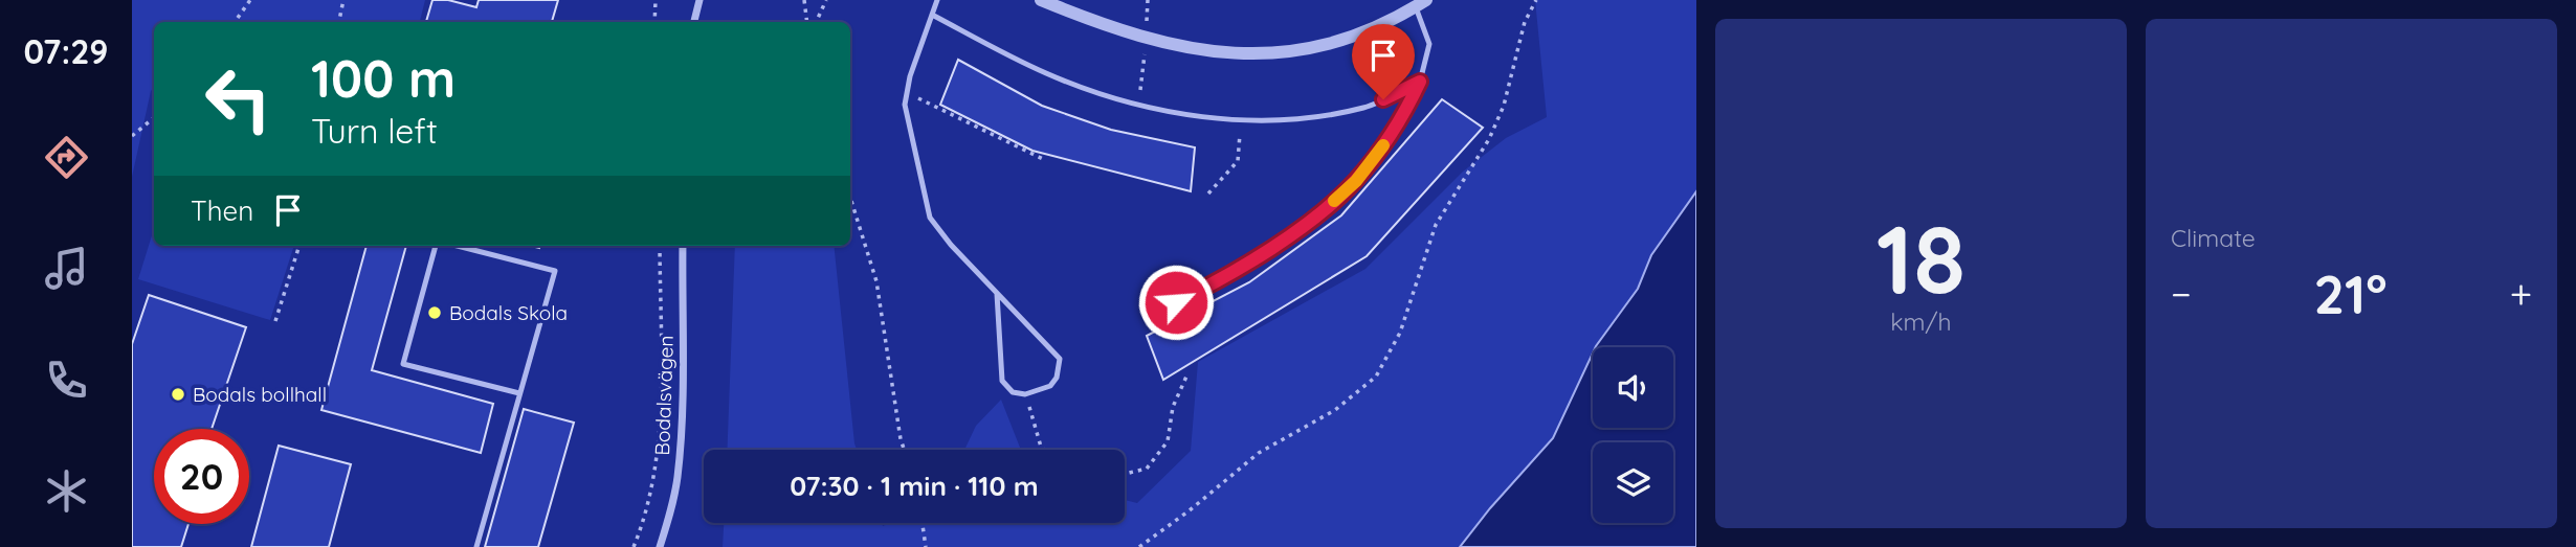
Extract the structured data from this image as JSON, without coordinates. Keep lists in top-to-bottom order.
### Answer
{
  "streets": {
    "street": ["Bodalsvägen"]
  },
  "places": ["Bodals Skola", "Bodals bollhall"],
  "page": {
    "tabs": "07:29",
    "tile": [
      ["18", "km/h"],
      "Climate"
    ],
    "turn": ["100 m", "Turn left"],
    "then": "Then",
    "heat": ["−", "21°", "+"],
    "limit": "20",
    "trip": "07:30 · 1 min · 110 m"
  }
}
